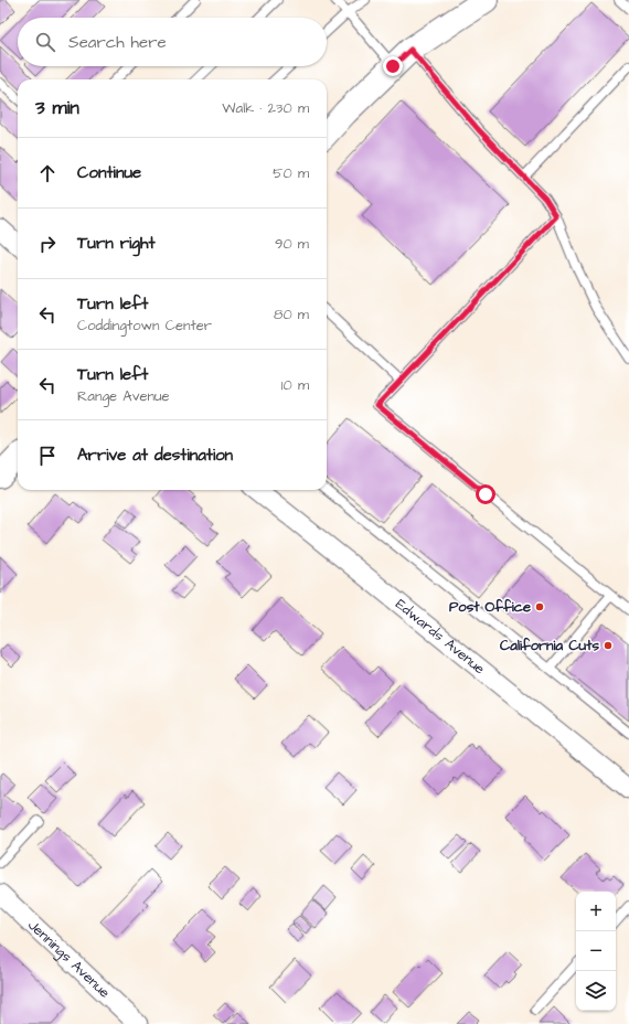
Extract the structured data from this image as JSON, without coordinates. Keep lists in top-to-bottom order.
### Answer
{
  "streets": {
    "street": ["Edwards Avenue", "Jennings Avenue"]
  },
  "places": ["Post Office", "California Cuts"],
  "page": {
    "search": "Search here",
    "heading": ["3 min", "Walk · 230 m"],
    "list": [
      ["Continue", "50 m"],
      ["Turn right", "90 m"],
      ["Turn left", "Coddingtown Center", "80 m"],
      ["Turn left", "Range Avenue", "10 m"],
      "Arrive at destination"
    ],
    "map_buttons": ["+", "−"]
  }
}
